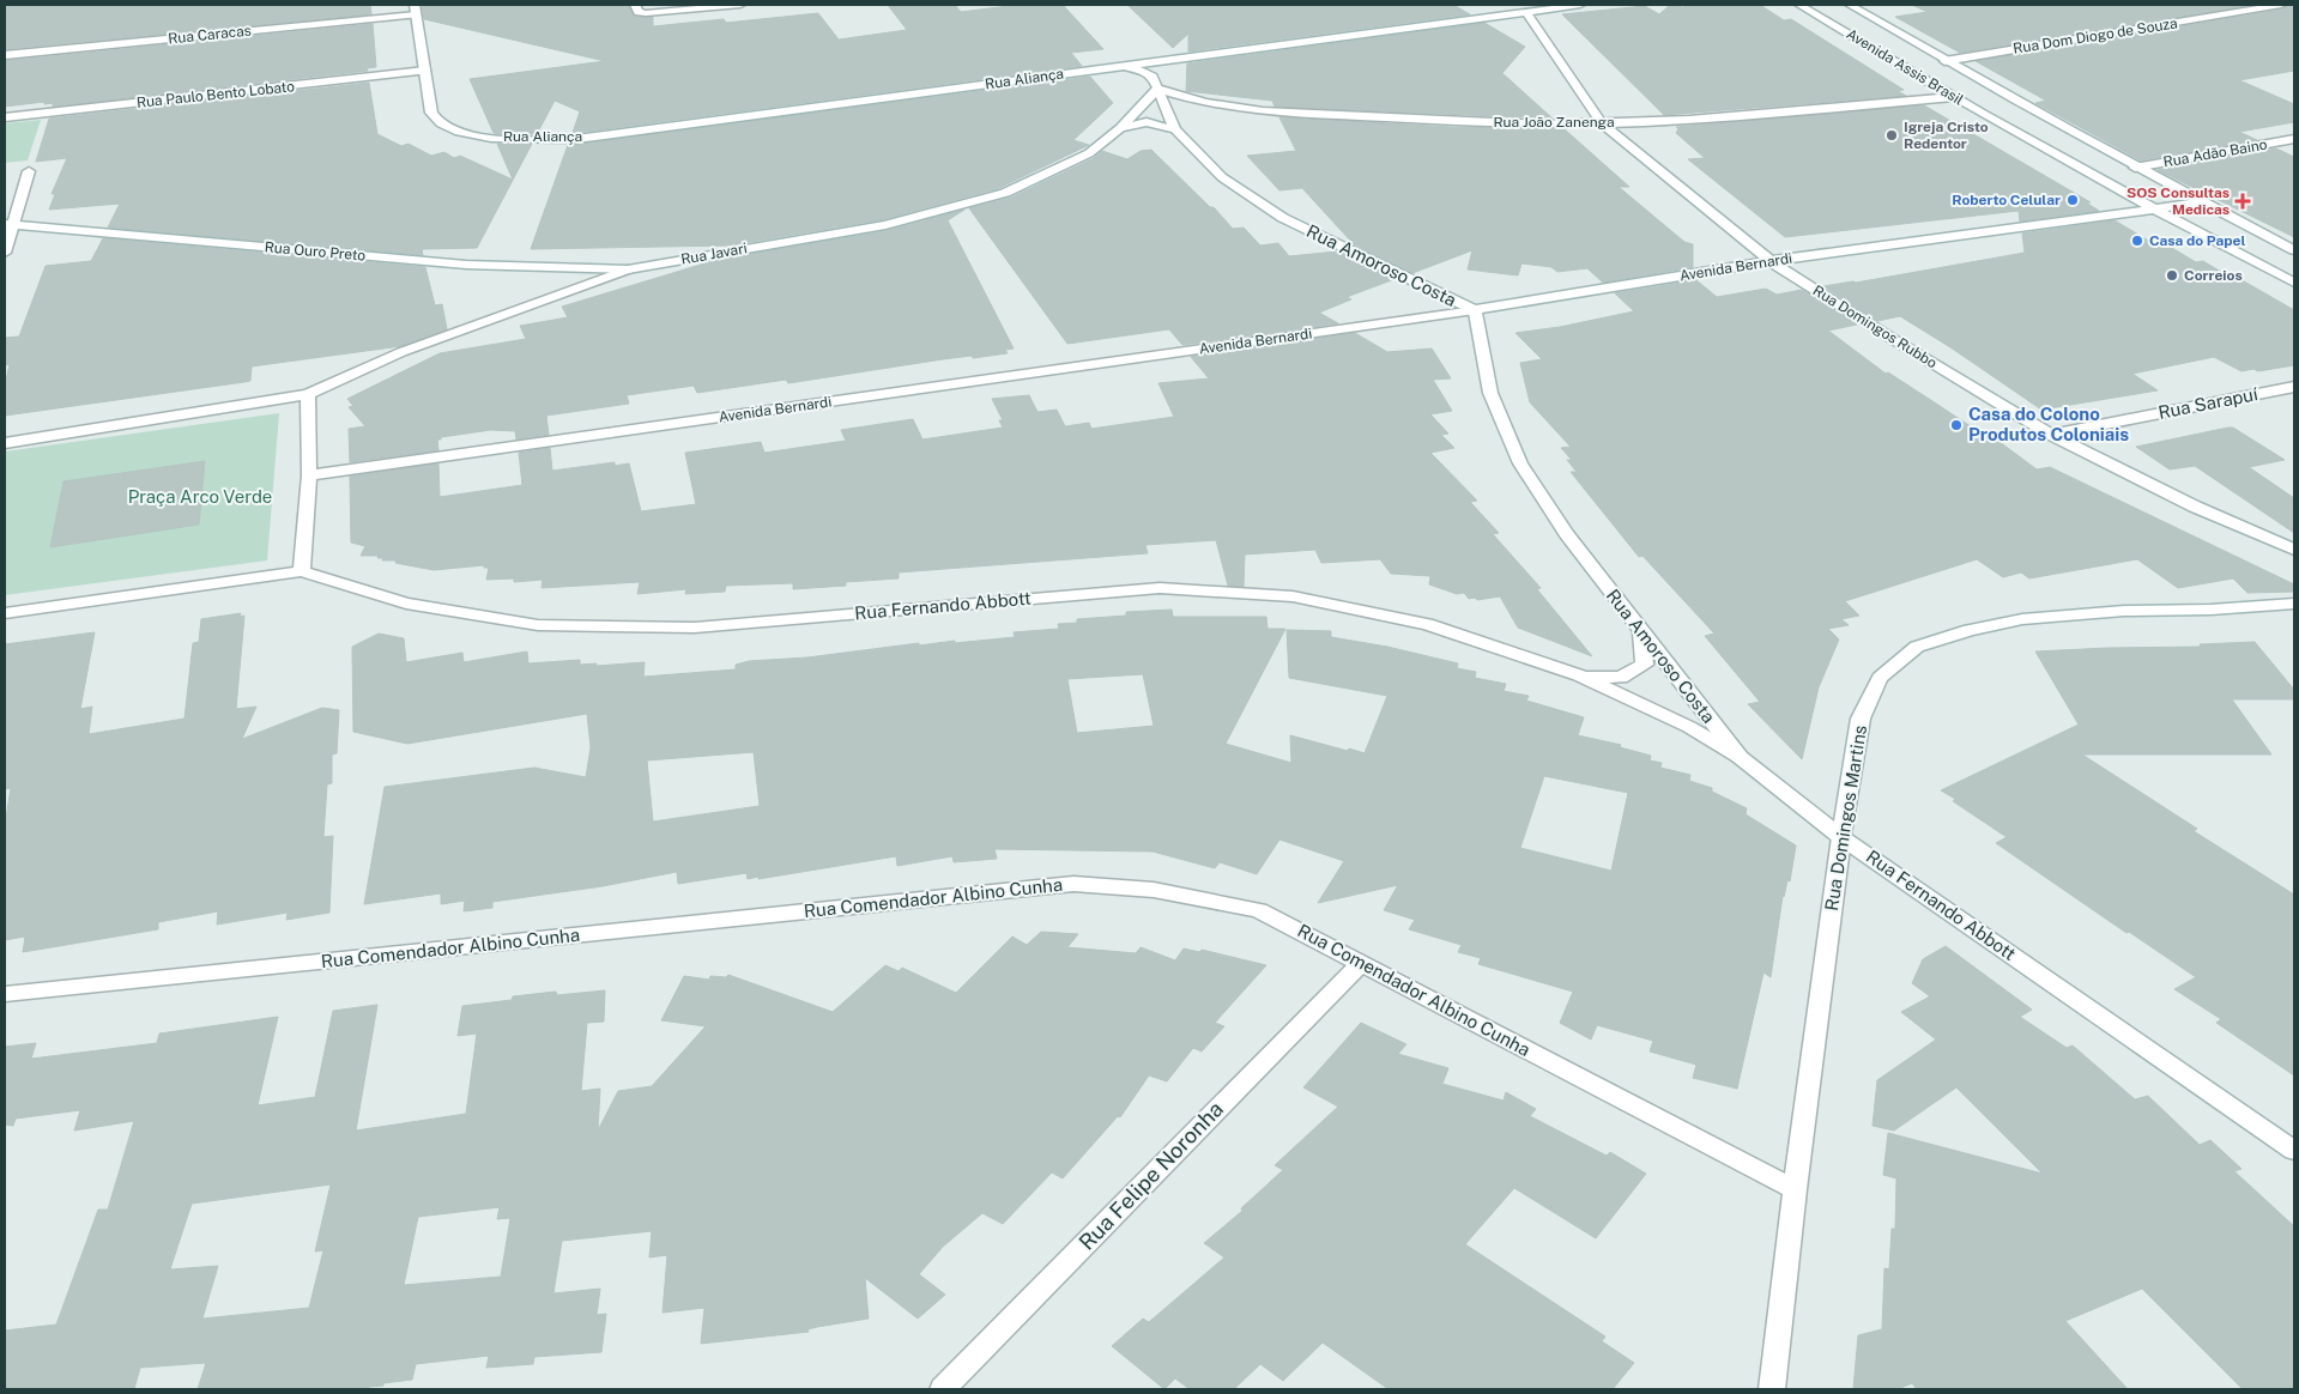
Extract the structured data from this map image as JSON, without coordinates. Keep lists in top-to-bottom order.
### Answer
{
  "streets": {
    "street": [
      "Rua Caracas",
      "Rua Dom Diogo de Souza",
      "Avenida Assis Brasil",
      "Rua Aliança",
      "Rua Paulo Bento Lobato",
      "Rua João Zanenga",
      "Rua Adão Baino",
      "Rua Ouro Preto",
      "Rua Javari",
      "Rua Amoroso Costa",
      "Avenida Bernardi",
      "Rua Domingos Rubbo",
      "Rua Sarapuí",
      "Rua Fernando Abbott",
      "Rua Domingos Martins",
      "Rua Comendador Albino Cunha",
      "Rua Felipe Noronha"
    ]
  },
  "crossings": [
    ["Rua Caracas", "Rua Aliança"],
    ["Rua Dom Diogo de Souza", "Avenida Assis Brasil"],
    ["Avenida Assis Brasil", "Rua João Zanenga"],
    ["Avenida Assis Brasil", "Rua Adão Baino"],
    ["Avenida Assis Brasil", "Avenida Bernardi"],
    ["Rua Aliança", "Rua Paulo Bento Lobato"],
    ["Rua Aliança", "Rua Domingos Rubbo"],
    ["Rua João Zanenga", "Rua Javari"],
    ["Rua João Zanenga", "Rua Amoroso Costa"],
    ["Rua João Zanenga", "Rua Domingos Rubbo"],
    ["Rua Ouro Preto", "Rua Javari"],
    ["Rua Javari", "Rua Amoroso Costa"],
    ["Rua Amoroso Costa", "Avenida Bernardi"],
    ["Rua Amoroso Costa", "Rua Fernando Abbott"],
    ["Avenida Bernardi", "Rua Domingos Rubbo"],
    ["Rua Domingos Rubbo", "Rua Sarapuí"],
    ["Rua Fernando Abbott", "Rua Domingos Martins"],
    ["Rua Domingos Martins", "Rua Comendador Albino Cunha"],
    ["Rua Comendador Albino Cunha", "Rua Felipe Noronha"]
  ],
  "parks": ["Praça Arco Verde"],
  "places": {
    "other": [
      "Igreja Cristo Redentor",
      "Roberto Celular",
      "Casa do Papel",
      "Correios",
      "Casa do Colono Produtos Coloniais"
    ],
    "health": ["SOS Consultas Medicas"]
  }
}
